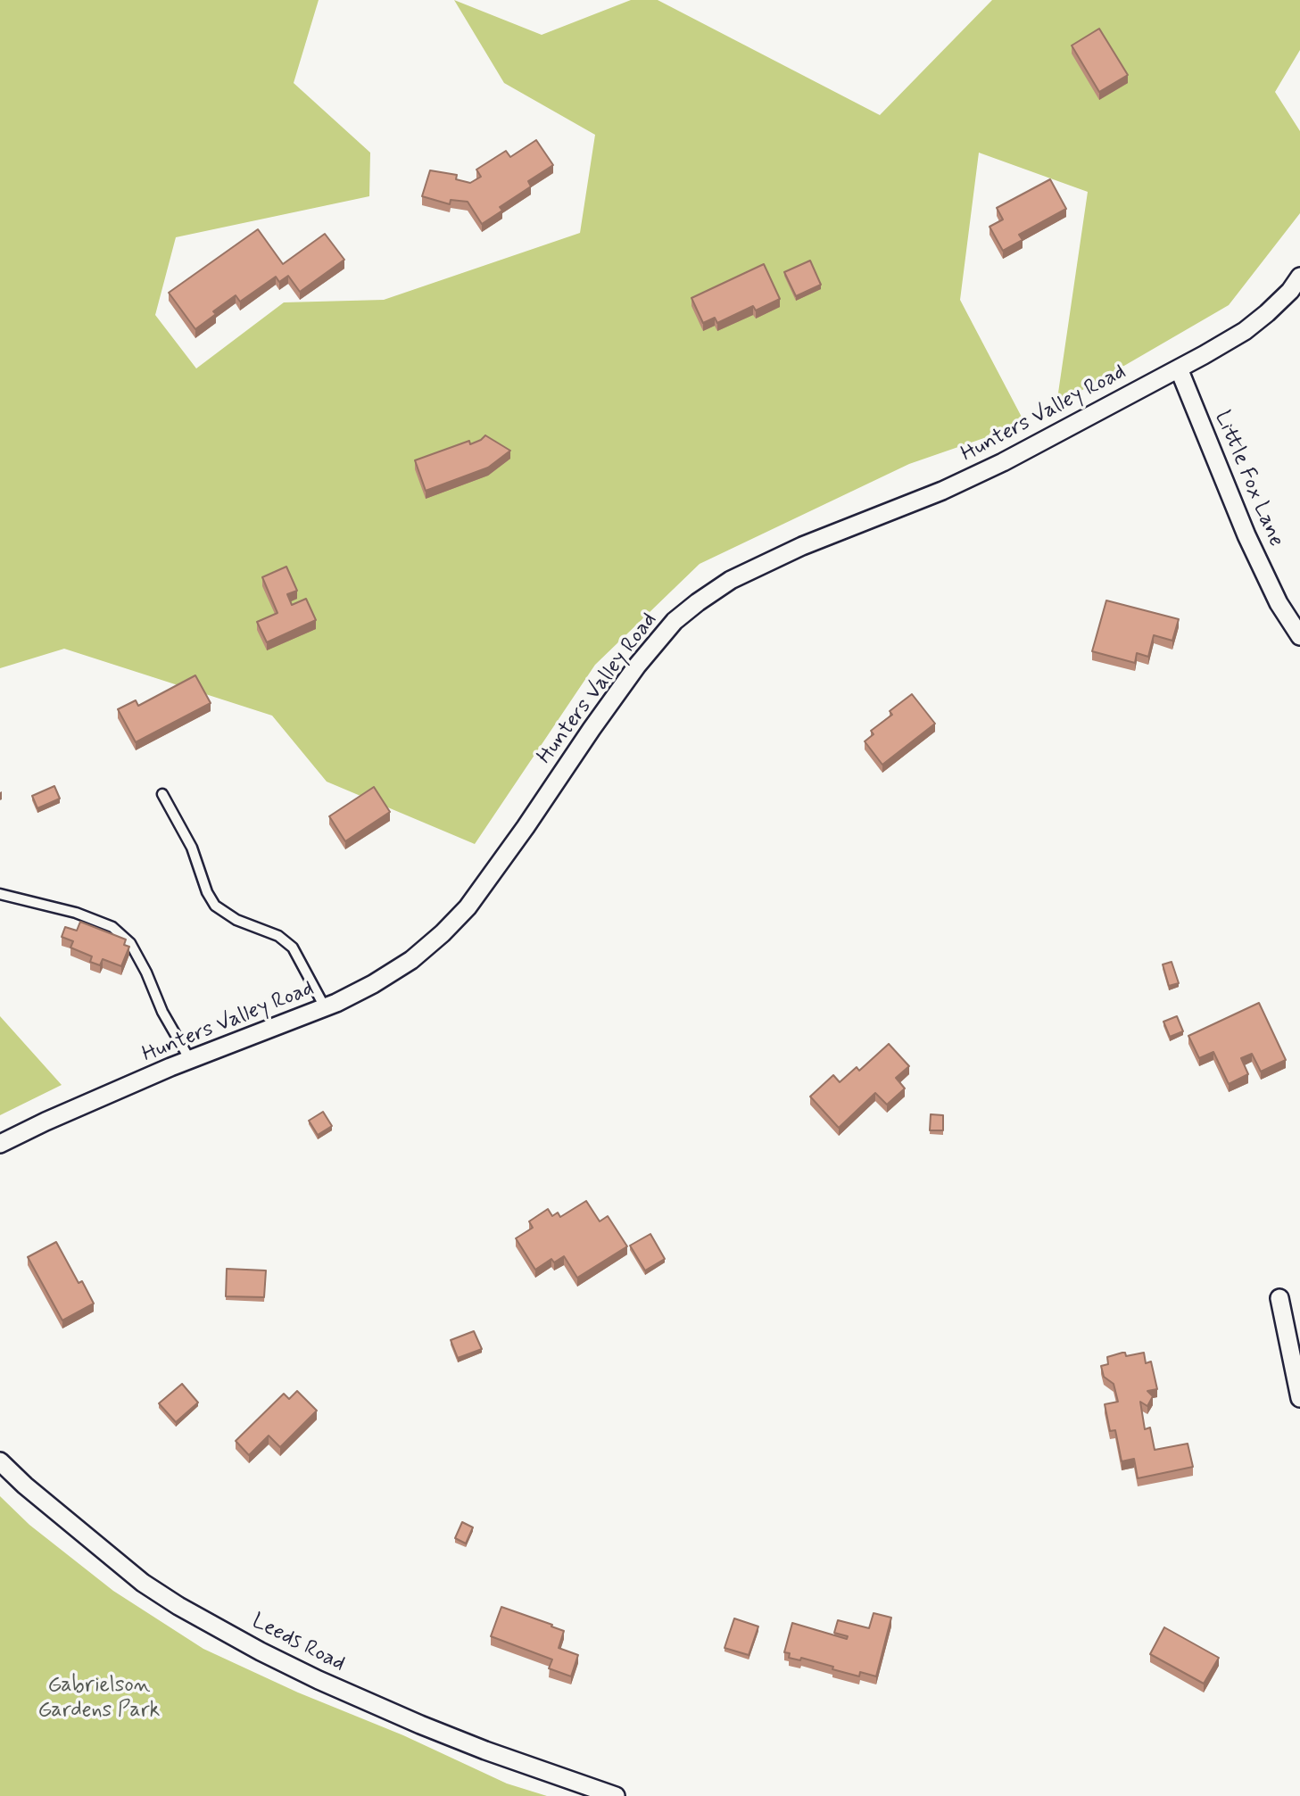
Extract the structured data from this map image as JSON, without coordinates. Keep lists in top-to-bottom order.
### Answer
{
  "streets": {
    "street": ["Hunters Valley Road", "Little Fox Lane", "Leeds Road"]
  },
  "crossings": [
    ["Hunters Valley Road", "Little Fox Lane"]
  ],
  "parks": ["Gabrielson Gardens Park"]
}
